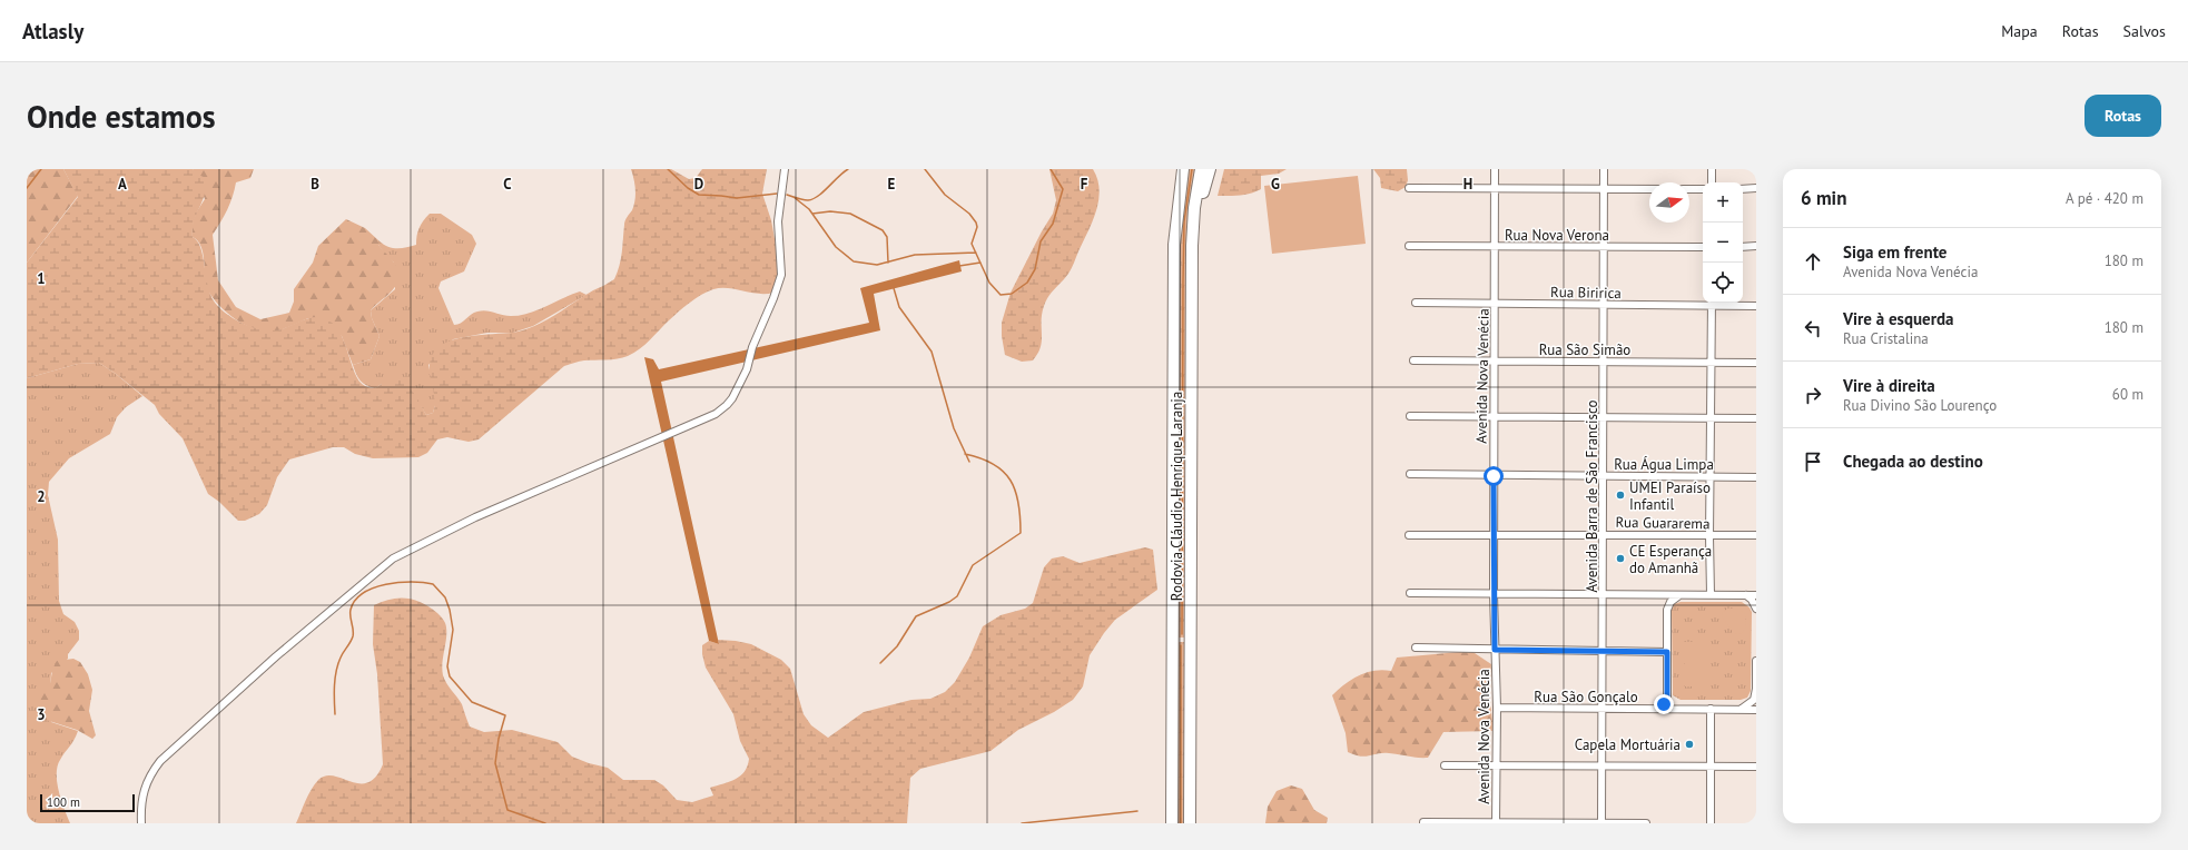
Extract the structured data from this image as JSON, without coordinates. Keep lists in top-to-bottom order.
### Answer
{
  "streets": {
    "main road": ["Rodovia Cláudio Henrique Laranja"],
    "street": [
      "Rua Nova Verona",
      "Rua Biririca",
      "Rua São Simão",
      "Avenida Nova Venécia",
      "Rua Água Limpa",
      "Avenida Barra de São Francisco",
      "Rua Guararema",
      "Rua São Gonçalo"
    ]
  },
  "crossings": [
    ["Rua Nova Verona", "Avenida Nova Venécia"],
    ["Rua Nova Verona", "Avenida Barra de São Francisco"],
    ["Rua Biririca", "Avenida Nova Venécia"],
    ["Rua Biririca", "Avenida Barra de São Francisco"],
    ["Rua São Simão", "Avenida Nova Venécia"],
    ["Rua São Simão", "Avenida Barra de São Francisco"],
    ["Avenida Nova Venécia", "Rua Água Limpa"],
    ["Avenida Nova Venécia", "Rua Guararema"],
    ["Avenida Nova Venécia", "Rua São Gonçalo"],
    ["Rua Água Limpa", "Avenida Barra de São Francisco"],
    ["Avenida Barra de São Francisco", "Rua Guararema"],
    ["Avenida Barra de São Francisco", "Rua São Gonçalo"]
  ],
  "places": ["UMEI Paraíso Infantil", "CE Esperança do Amanhã", "Capela Mortuária"],
  "scale_bar": "100 m",
  "north": "right",
  "page": {
    "header": "Atlasly",
    "nav": ["Mapa", "Rotas", "Salvos"],
    "buttons": "Rotas",
    "title": "Onde estamos",
    "heading": ["6 min", "A pé · 420 m"],
    "map_buttons": ["+", "−"],
    "list": [
      ["Siga em frente", "Avenida Nova Venécia", "180 m"],
      ["Vire à esquerda", "Rua Cristalina", "180 m"],
      ["Vire à direita", "Rua Divino São Lourenço", "60 m"],
      "Chegada ao destino"
    ],
    "scale": "100 m"
  },
  "grid": {
    "columns": [
      "A",
      "B",
      "C",
      "D",
      "E",
      "F",
      "G",
      "H"
    ],
    "rows": ["1", "2", "3"]
  }
}
